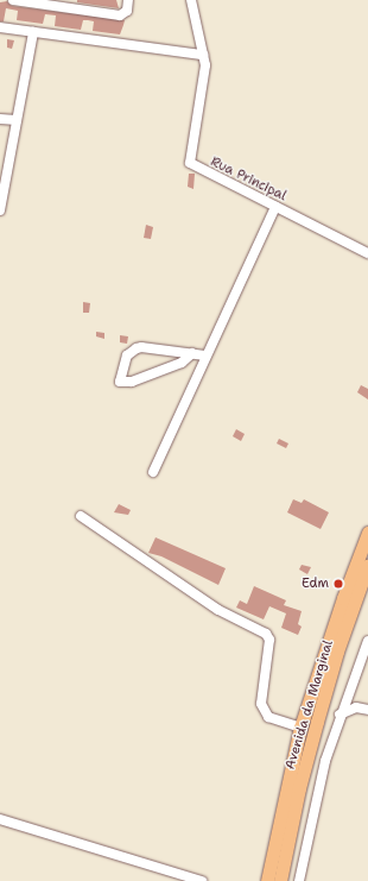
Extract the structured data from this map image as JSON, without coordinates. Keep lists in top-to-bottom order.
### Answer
{
  "streets": {
    "main road": ["Avenida da Marginal"],
    "street": ["Rua Principal"]
  },
  "places": ["Edm"]
}
